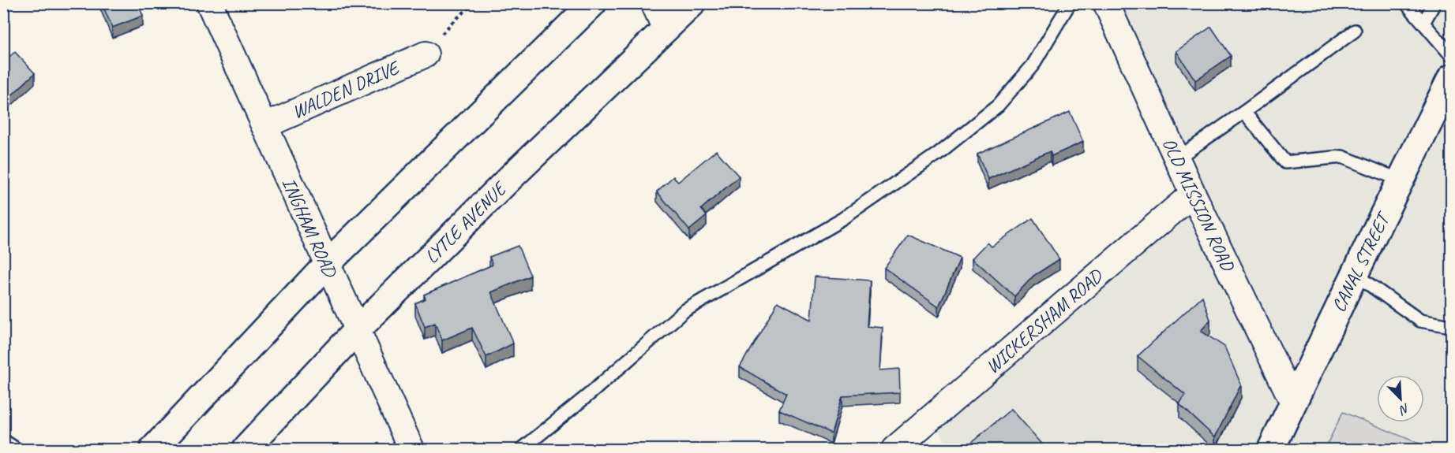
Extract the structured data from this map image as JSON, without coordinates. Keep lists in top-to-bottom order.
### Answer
{
  "streets": {
    "main road": ["LYTLE AVENUE", "CANAL STREET"],
    "street": [
      "WALDEN DRIVE",
      "OLD MISSION ROAD",
      "INGHAM ROAD",
      "WICKERSHAM ROAD"
    ]
  },
  "crossings": [
    ["WALDEN DRIVE", "INGHAM ROAD"],
    ["OLD MISSION ROAD", "CANAL STREET"],
    ["OLD MISSION ROAD", "WICKERSHAM ROAD"],
    ["LYTLE AVENUE", "INGHAM ROAD"]
  ],
  "north": "bottom right"
}
